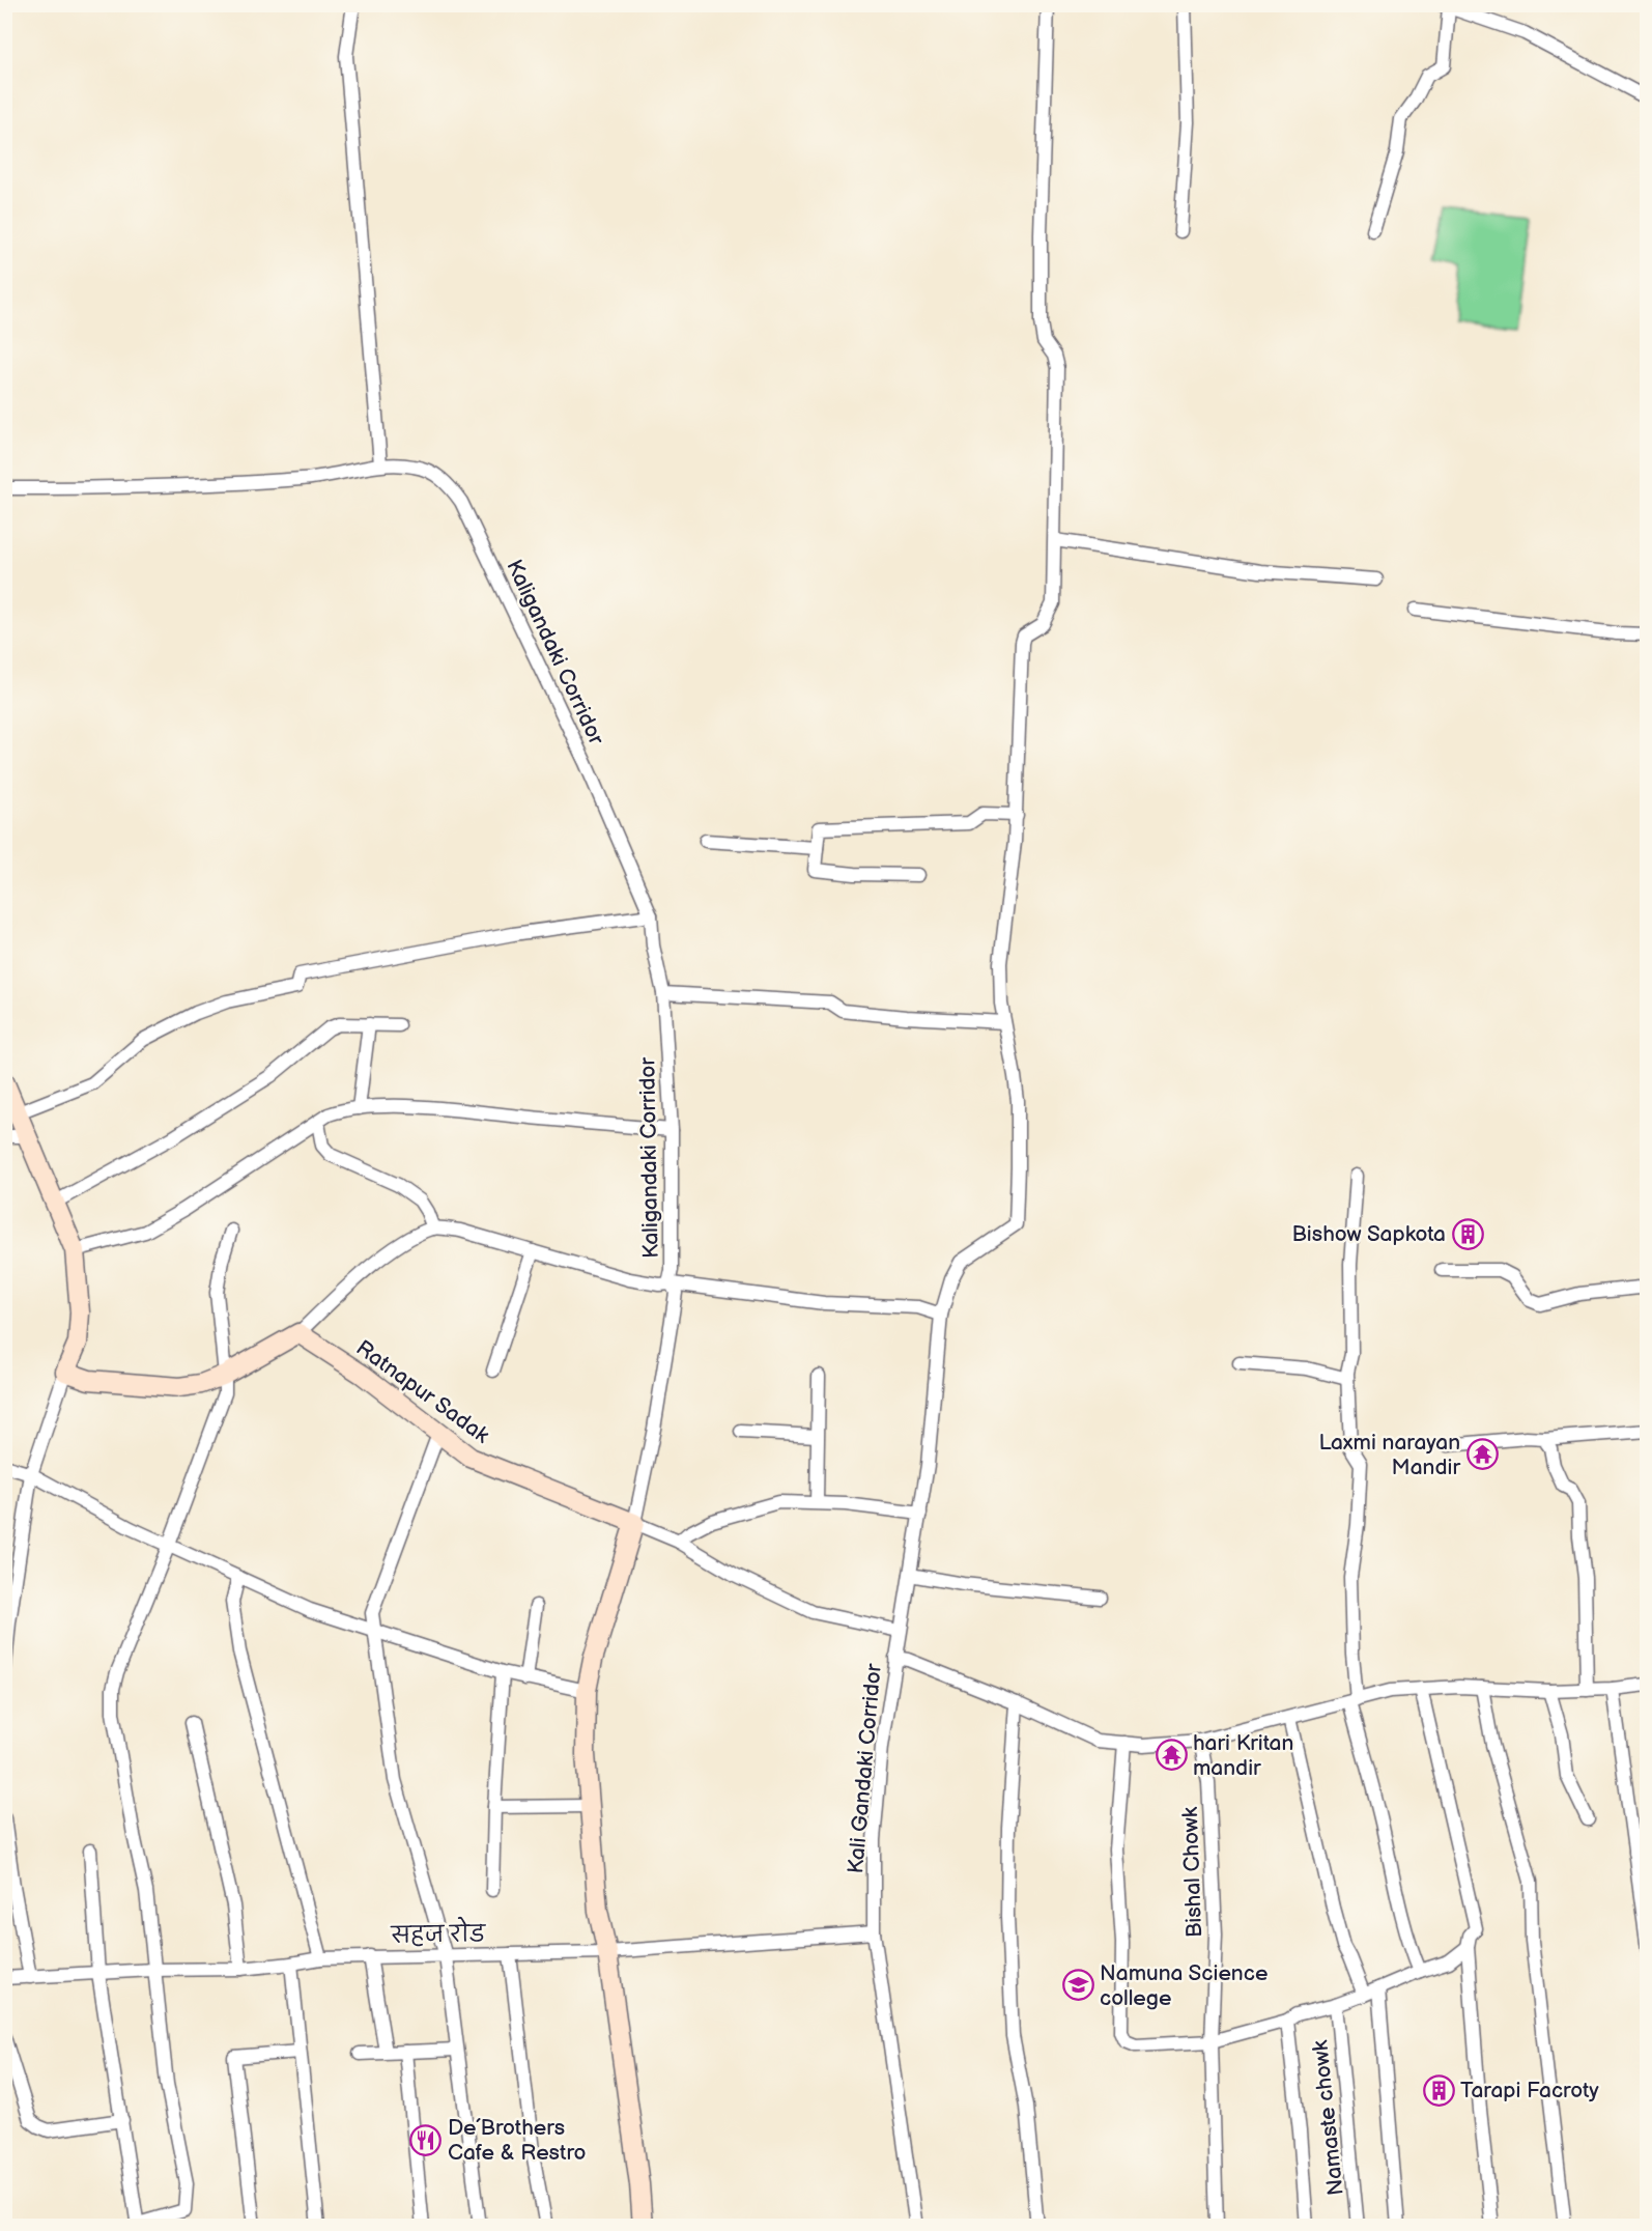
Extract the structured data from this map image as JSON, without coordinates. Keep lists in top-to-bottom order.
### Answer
{
  "streets": {
    "main road": ["Ratnapur Sadak"],
    "street": [
      "Kaligandaki Corridor",
      "Kali Gandaki Corridor",
      "Bishal Chowk",
      "सहज रोड",
      "Namaste chowk"
    ]
  },
  "crossings": [
    ["Kaligandaki Corridor", "Kali Gandaki Corridor"],
    ["Kali Gandaki Corridor", "सहज रोड"]
  ],
  "places": {
    "building": ["Bishow Sapkota", "Tarapi Facroty"],
    "temple": ["Laxmi narayan Mandir", "hari Kritan mandir"],
    "school or university": ["Namuna Science college"],
    "restaurant": ["De´Brothers Cafe & Restro"]
  }
}
